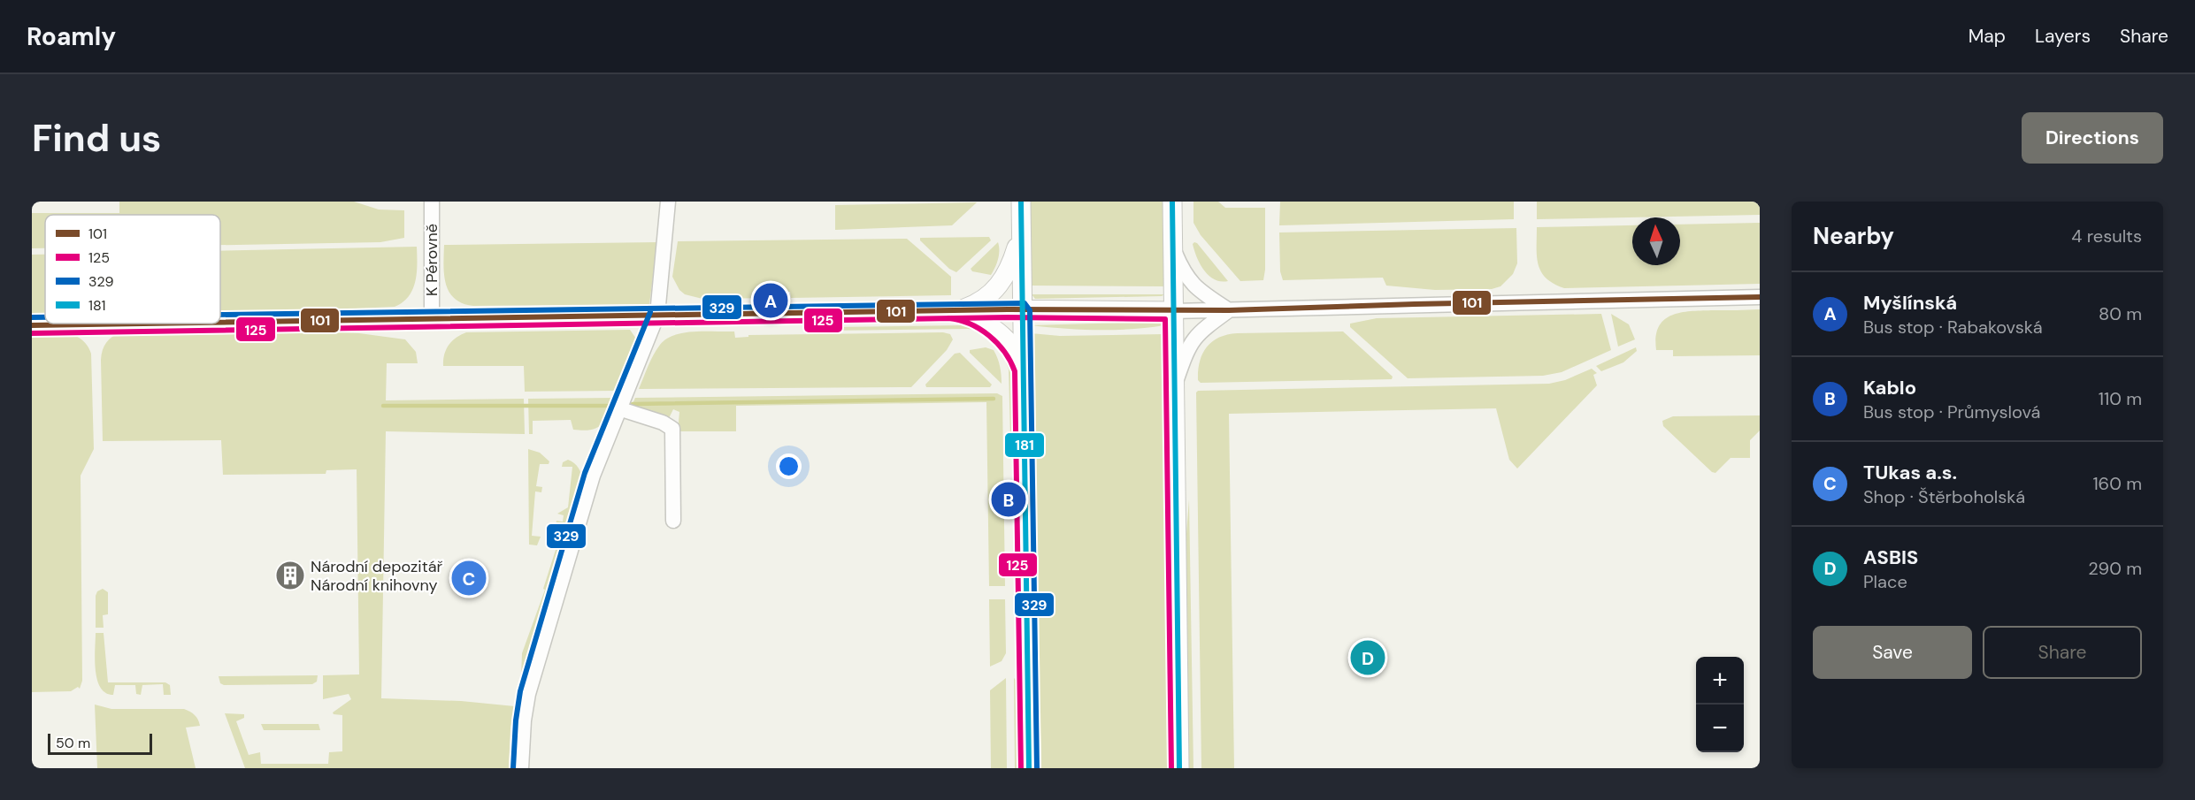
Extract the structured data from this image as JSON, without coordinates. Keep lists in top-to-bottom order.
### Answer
{
  "streets": {
    "street": ["K Pérovně"]
  },
  "places": {
    "building": ["Národní depozitář Národní knihovny"]
  },
  "lines": [
    "transit line 181",
    "transit line 101",
    "transit line 329",
    "transit line 125"
  ],
  "legend": [
    "101",
    "125",
    "329",
    "181"
  ],
  "scale_bar": "50 m",
  "north": "top",
  "page": {
    "header": "Roamly",
    "nav": ["Map", "Layers", "Share"],
    "buttons": [
      "Directions",
      ["Save", "Share"]
    ],
    "title": "Find us",
    "heading": ["Nearby", "4 results"],
    "list": [
      {
        "mark": "A",
        "name": "Myšlínská",
        "note": "Bus stop · Rabakovská",
        "value": "80 m"
      },
      {
        "mark": "B",
        "name": "Kablo",
        "note": "Bus stop · Průmyslová",
        "value": "110 m"
      },
      {
        "mark": "C",
        "name": "TUkas a.s.",
        "note": "Shop · Štěrboholská",
        "value": "160 m"
      },
      {
        "mark": "D",
        "name": "ASBIS",
        "note": "Place",
        "value": "290 m"
      }
    ],
    "pins": [
      "A",
      "B",
      "C",
      "D"
    ],
    "map_buttons": ["+", "−"],
    "scale": "50 m"
  }
}
